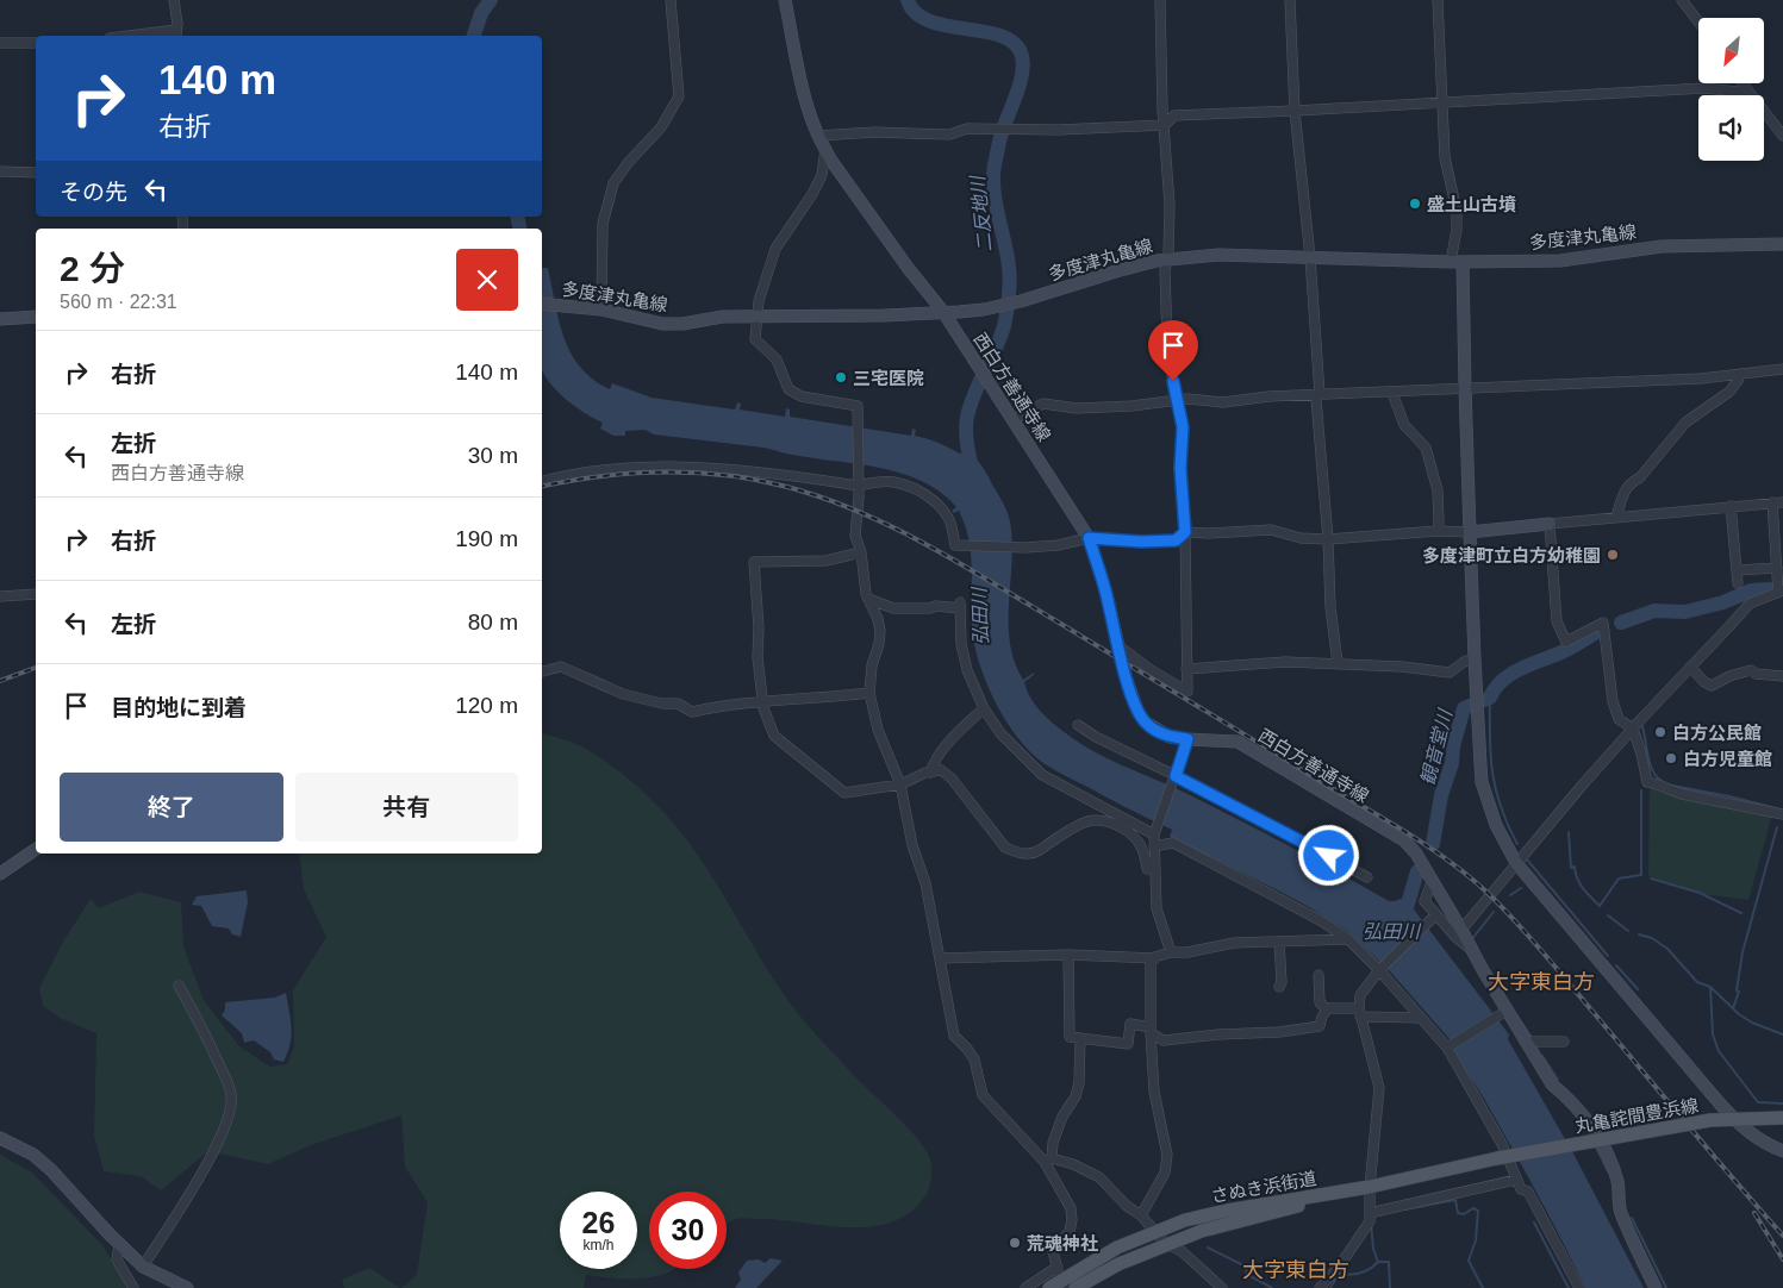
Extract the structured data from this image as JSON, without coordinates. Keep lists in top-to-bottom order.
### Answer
{
  "streets": {
    "main road": [
      "多度津丸亀線",
      "西白方善通寺線",
      "丸亀詫間豊浜線",
      "さぬき浜街道"
    ]
  },
  "crossings": [
    ["多度津丸亀線", "西白方善通寺線"],
    ["丸亀詫間豊浜線", "さぬき浜街道"]
  ],
  "districts": ["大字東白方", "大字東白方"],
  "water": ["二反地川", "弘田川", "観音堂川"],
  "places": [
    "盛土山古墳",
    "三宅医院",
    "多度津町立白方幼稚園",
    "白方公民館",
    "白方児童館",
    "荒魂神社"
  ],
  "north": "bottom left",
  "page": {
    "turn": ["140 m", "右折"],
    "then": "その先",
    "heading": ["2 分", "560 m · 22:31"],
    "list": [
      {
        "name": "右折",
        "value": "140 m"
      },
      {
        "name": "左折",
        "note": "西白方善通寺線",
        "value": "30 m"
      },
      {
        "name": "右折",
        "value": "190 m"
      },
      {
        "name": "左折",
        "value": "80 m"
      },
      {
        "name": "目的地に到着",
        "value": "120 m"
      }
    ],
    "buttons": ["終了", "共有"],
    "speed": "26 km/h",
    "limit": "30"
  }
}
